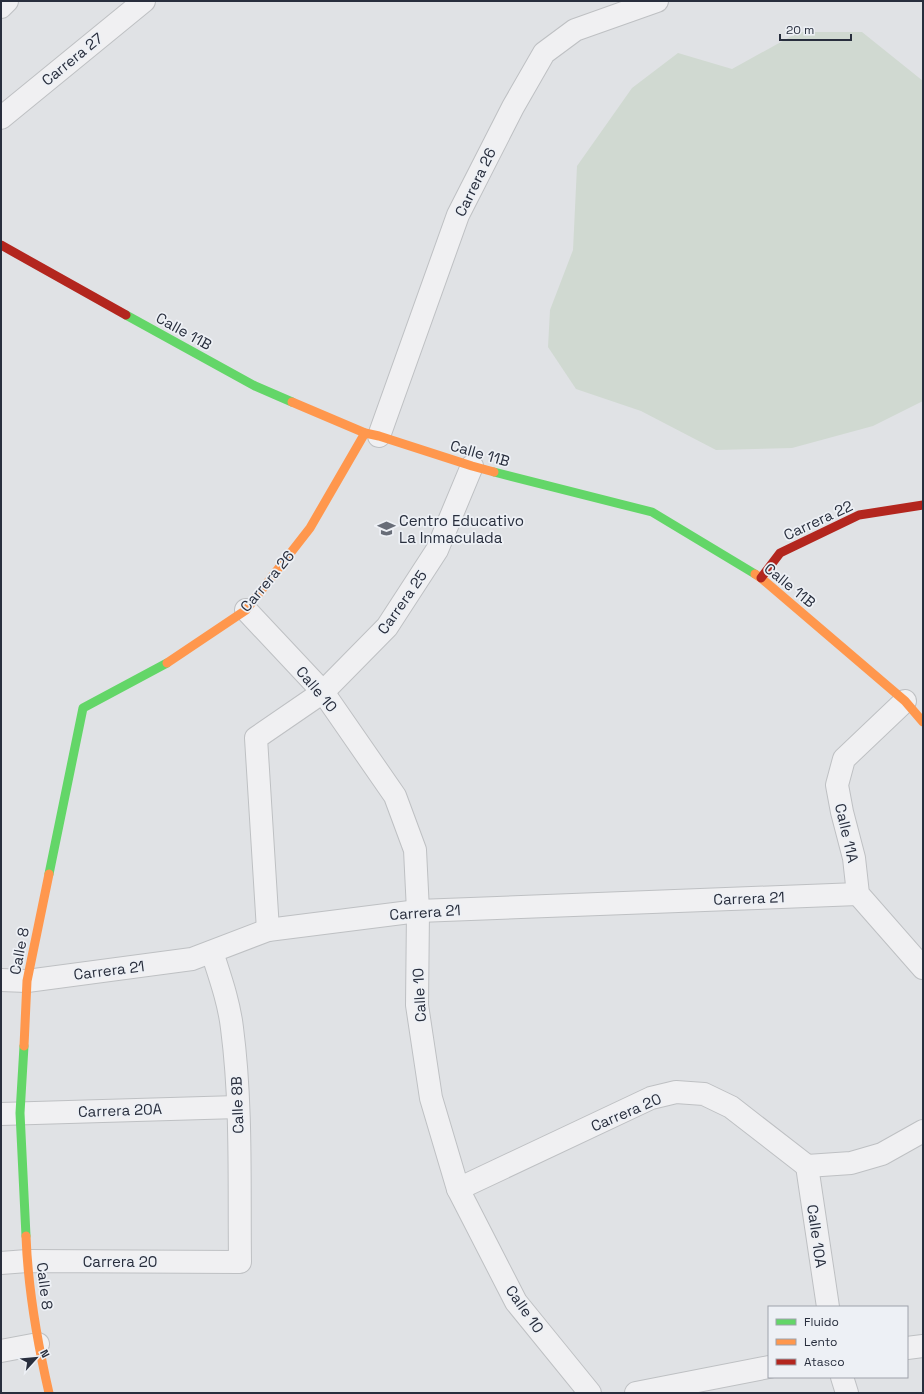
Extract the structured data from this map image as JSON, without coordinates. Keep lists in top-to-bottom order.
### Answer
{
  "streets": {
    "street": [
      "Carrera 27",
      "Carrera 26",
      "Calle 11B",
      "Carrera 22",
      "Carrera 25",
      "Calle 10",
      "Calle 11A",
      "Carrera 21",
      "Calle 8",
      "Calle 8B",
      "Carrera 20A",
      "Carrera 20",
      "Calle 10A"
    ]
  },
  "crossings": [
    ["Carrera 26", "Calle 11B"],
    ["Carrera 26", "Calle 10"],
    ["Carrera 26", "Calle 8"],
    ["Calle 11B", "Carrera 22"],
    ["Calle 11B", "Carrera 25"],
    ["Calle 11B", "Calle 11A"],
    ["Carrera 25", "Calle 10"],
    ["Carrera 25", "Carrera 21"],
    ["Calle 10", "Carrera 21"],
    ["Calle 10", "Carrera 20"],
    ["Calle 11A", "Carrera 21"],
    ["Carrera 21", "Calle 8"],
    ["Carrera 21", "Calle 8B"],
    ["Calle 8", "Carrera 20A"],
    ["Calle 8", "Carrera 20"],
    ["Calle 8B", "Carrera 20A"],
    ["Calle 8B", "Carrera 20"],
    ["Carrera 20", "Calle 10A"]
  ],
  "places": {
    "school or university": ["Centro Educativo La Inmaculada"]
  },
  "legend": ["Fluido", "Lento", "Atasco"],
  "scale_bar": "20 m",
  "north": "top right"
}
